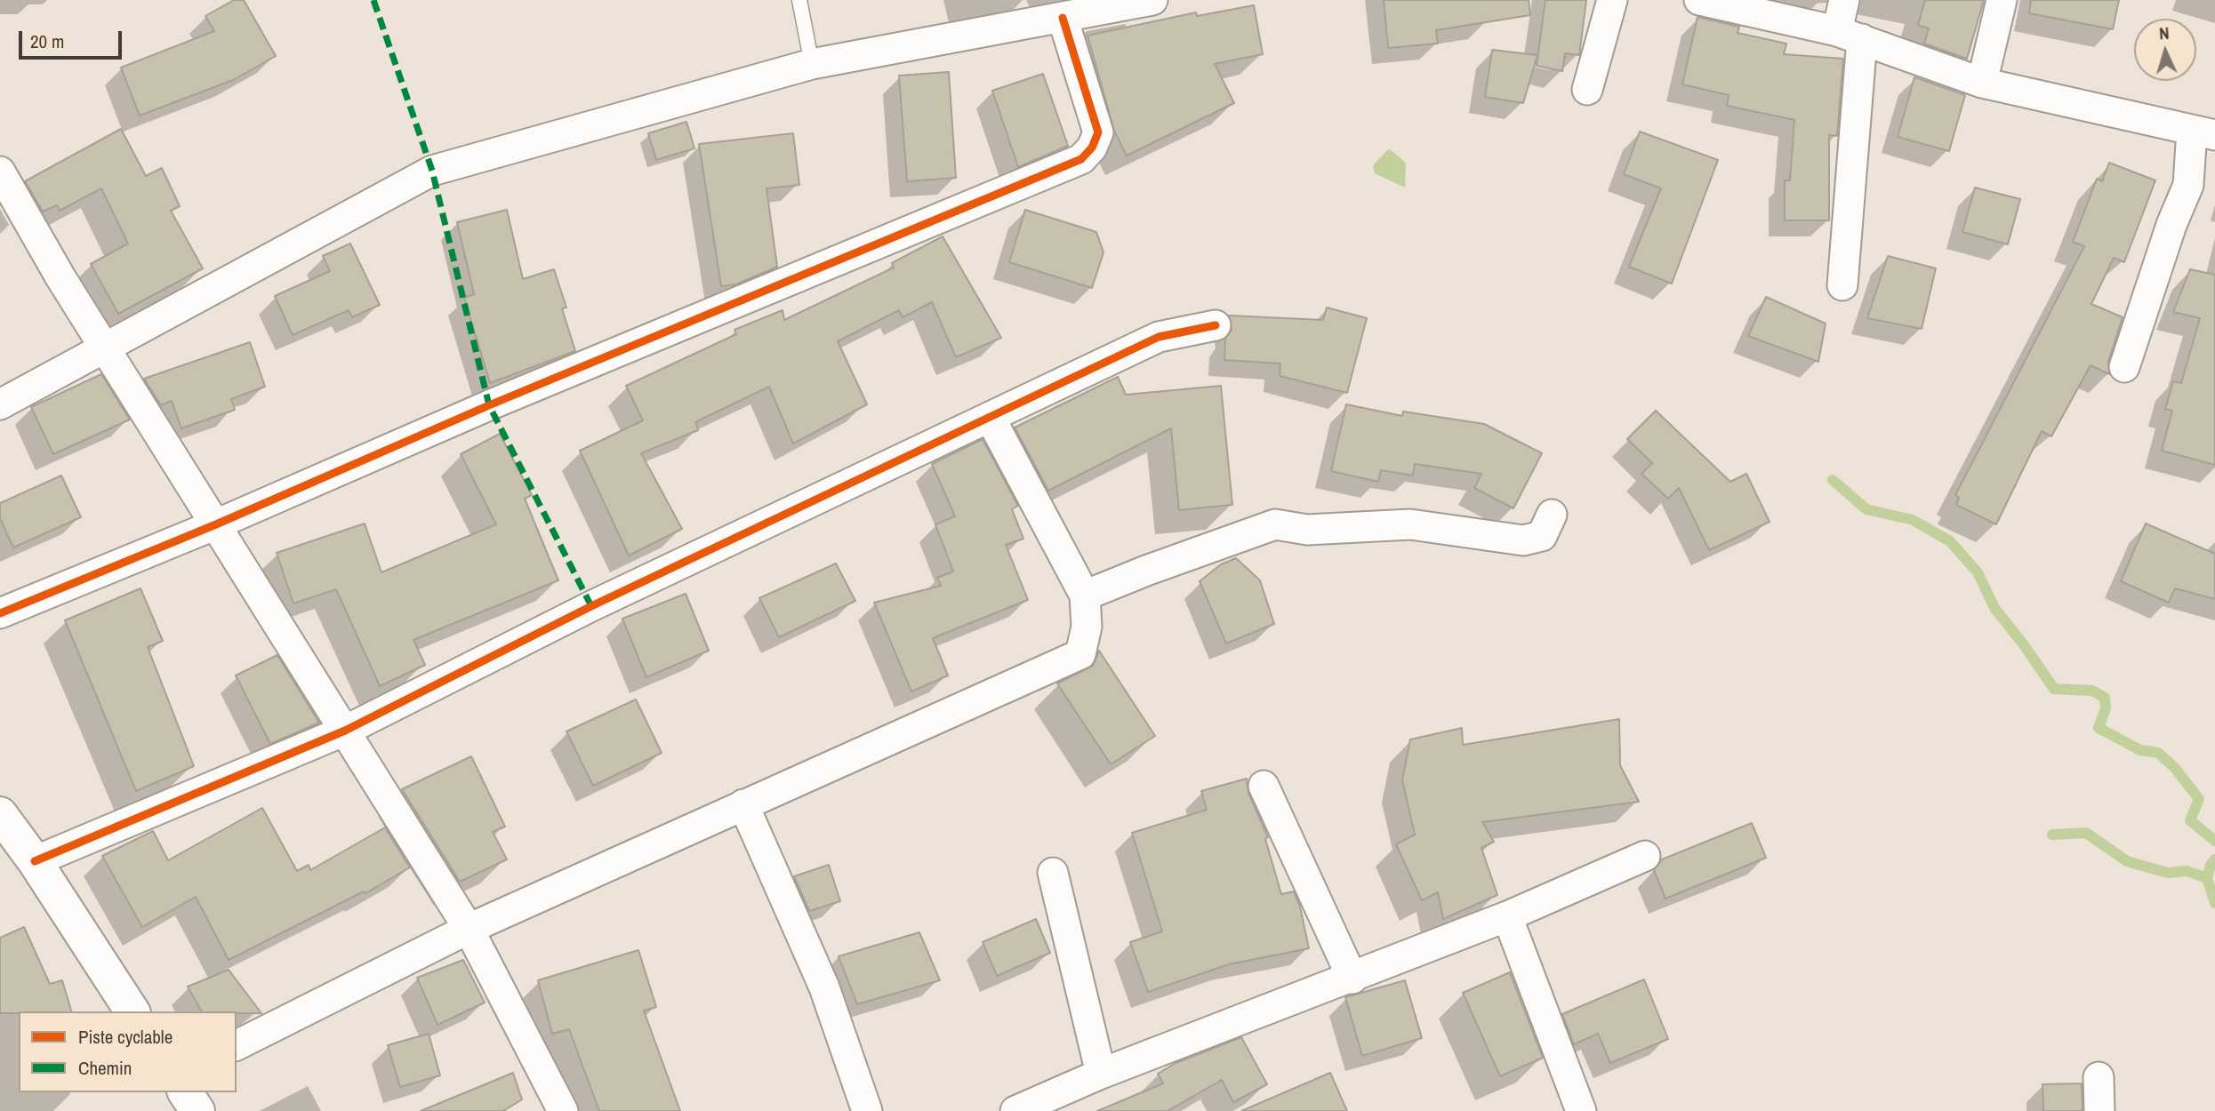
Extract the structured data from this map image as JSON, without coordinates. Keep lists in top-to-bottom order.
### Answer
{
  "legend": ["Piste cyclable", "Chemin"],
  "scale_bar": "20 m",
  "north": "top"
}
